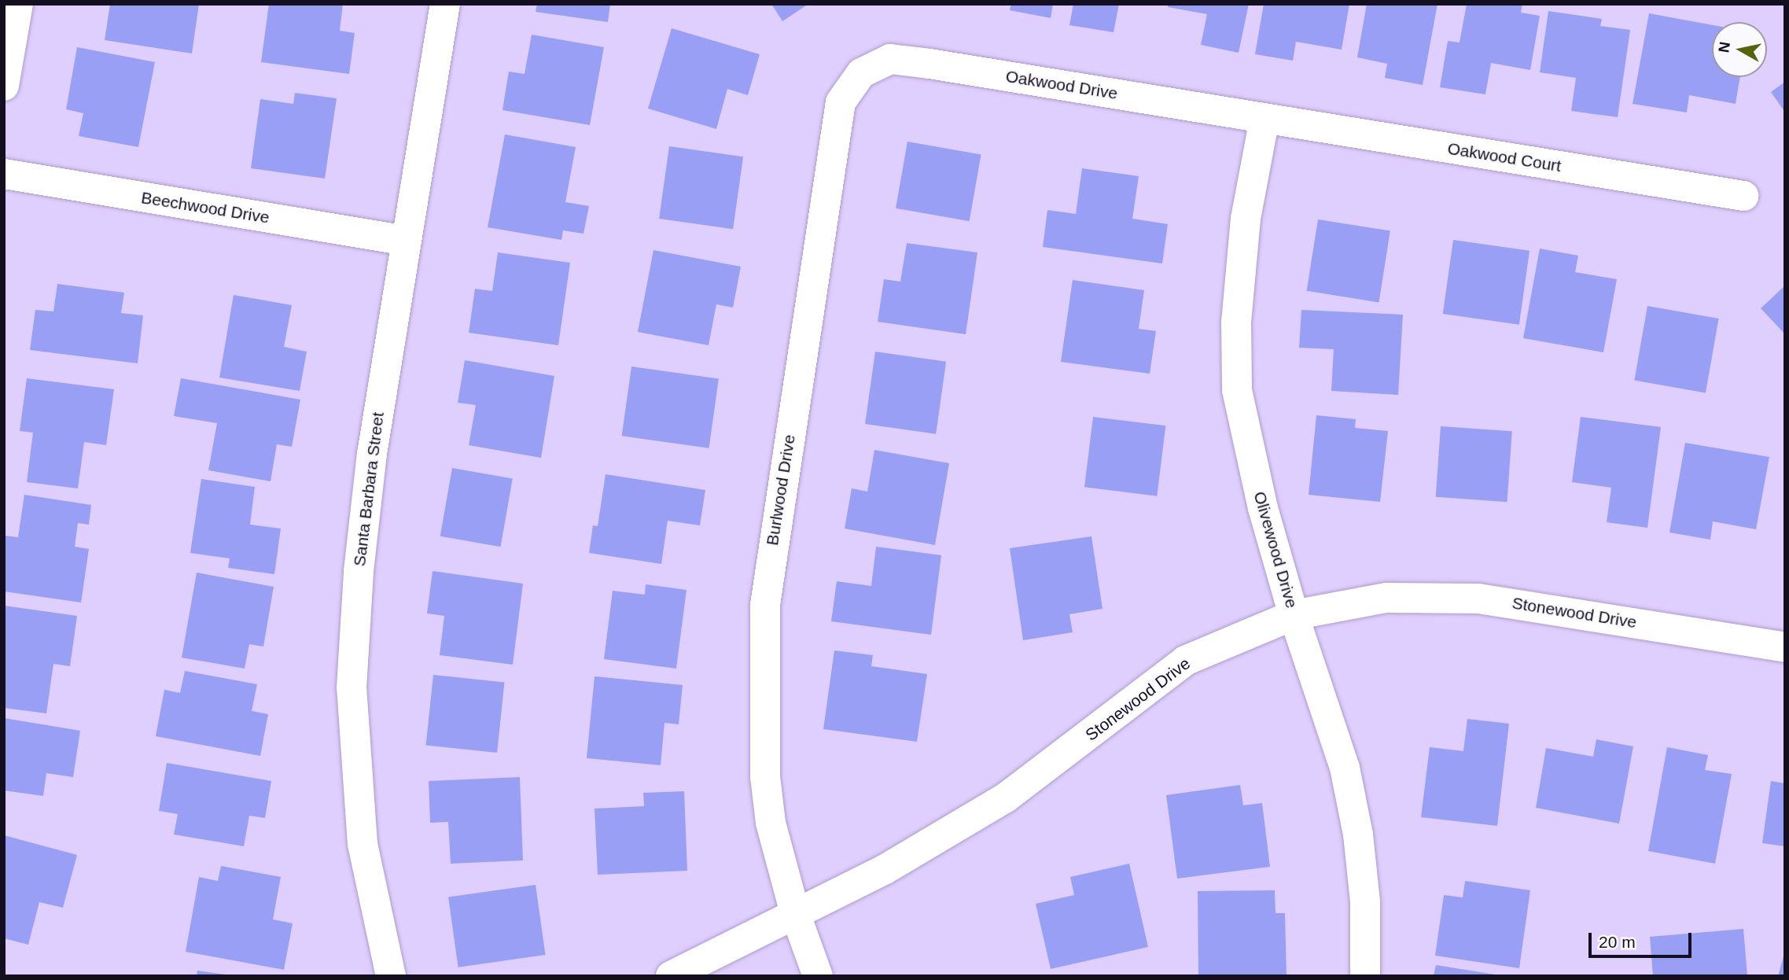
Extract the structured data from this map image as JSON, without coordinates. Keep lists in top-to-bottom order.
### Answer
{
  "streets": {
    "street": [
      "Oakwood Drive",
      "Oakwood Court",
      "Beechwood Drive",
      "Santa Barbara Street",
      "Burlwood Drive",
      "Olivewood Drive",
      "Stonewood Drive"
    ]
  },
  "crossings": [
    ["Oakwood Drive", "Oakwood Court"],
    ["Oakwood Drive", "Burlwood Drive"],
    ["Oakwood Drive", "Olivewood Drive"],
    ["Oakwood Court", "Olivewood Drive"],
    ["Beechwood Drive", "Santa Barbara Street"],
    ["Burlwood Drive", "Stonewood Drive"],
    ["Olivewood Drive", "Stonewood Drive"]
  ],
  "scale_bar": "20 m",
  "north": "left"
}
